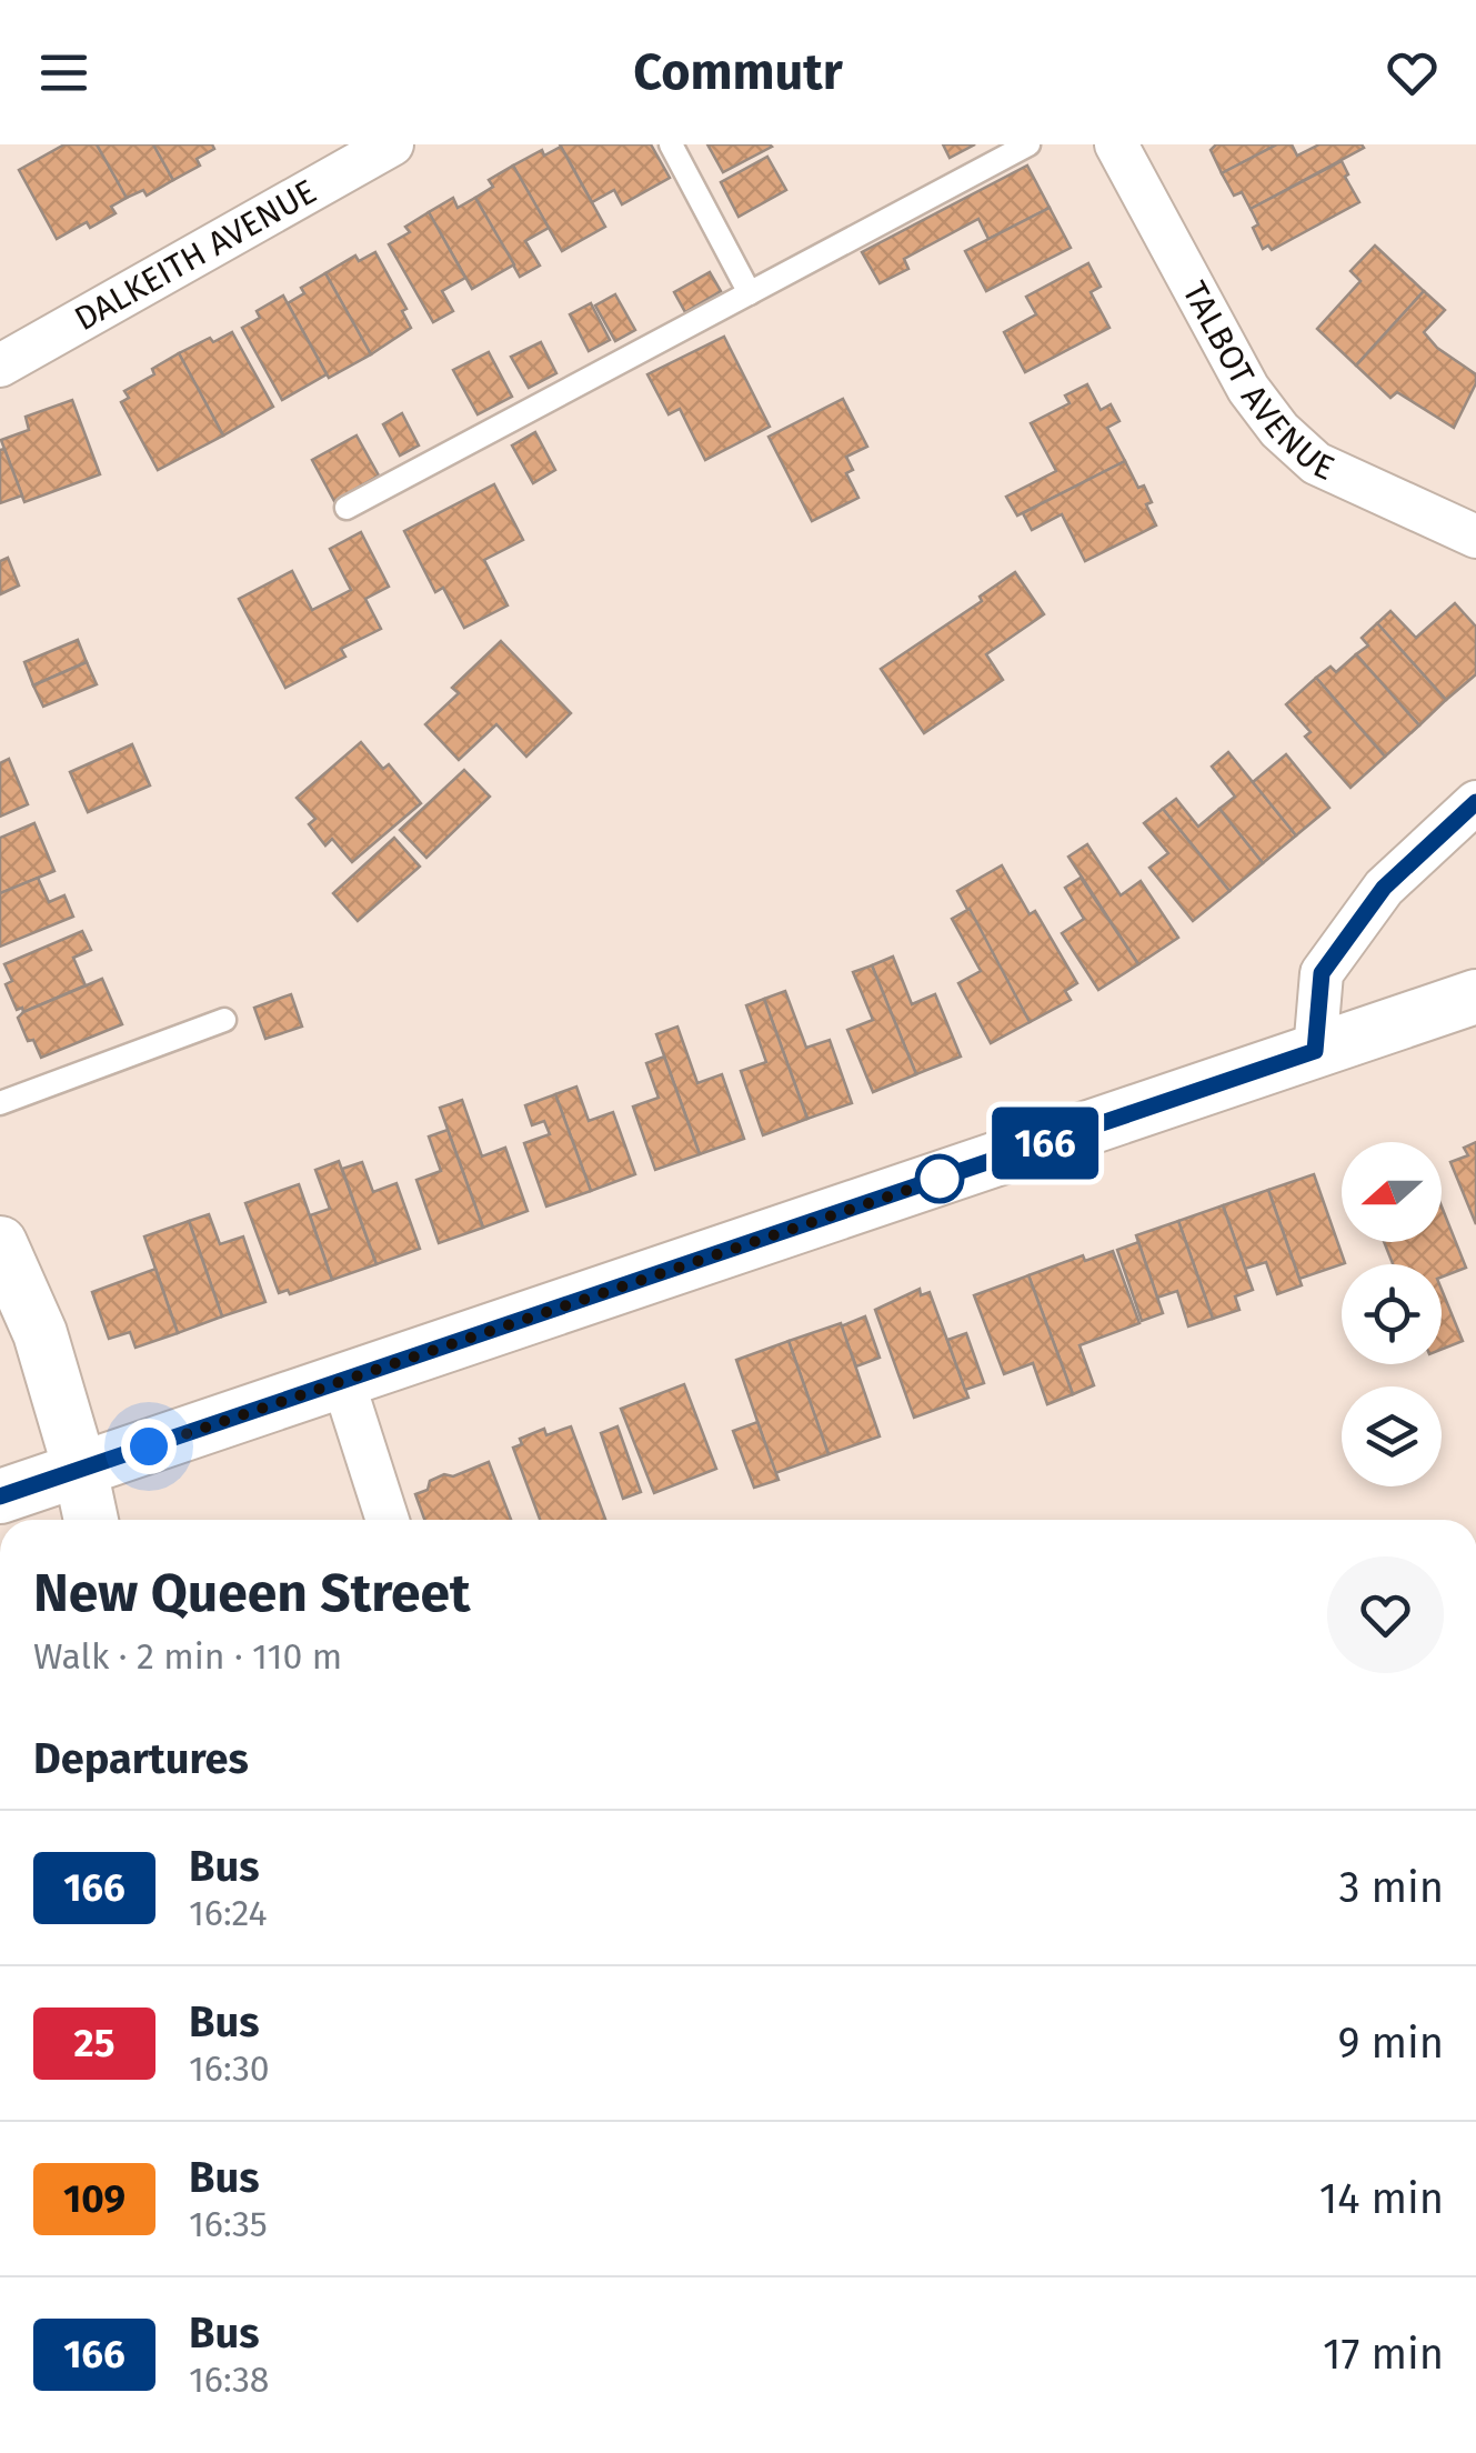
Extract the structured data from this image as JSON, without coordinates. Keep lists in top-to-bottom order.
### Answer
{
  "streets": {
    "street": ["DALKEITH AVENUE", "TALBOT AVENUE"]
  },
  "lines": ["bus line 166"],
  "north": "left",
  "page": {
    "header": "Commutr",
    "on_map": "166",
    "heading": [
      ["New Queen Street", "Walk · 2 min · 110 m"],
      "Departures"
    ],
    "list": [
      {
        "mark": "166",
        "name": "Bus",
        "note": "16:24",
        "value": "3 min"
      },
      {
        "mark": "25",
        "name": "Bus",
        "note": "16:30",
        "value": "9 min"
      },
      {
        "mark": "109",
        "name": "Bus",
        "note": "16:35",
        "value": "14 min"
      },
      {
        "mark": "166",
        "name": "Bus",
        "note": "16:38",
        "value": "17 min"
      }
    ]
  }
}
